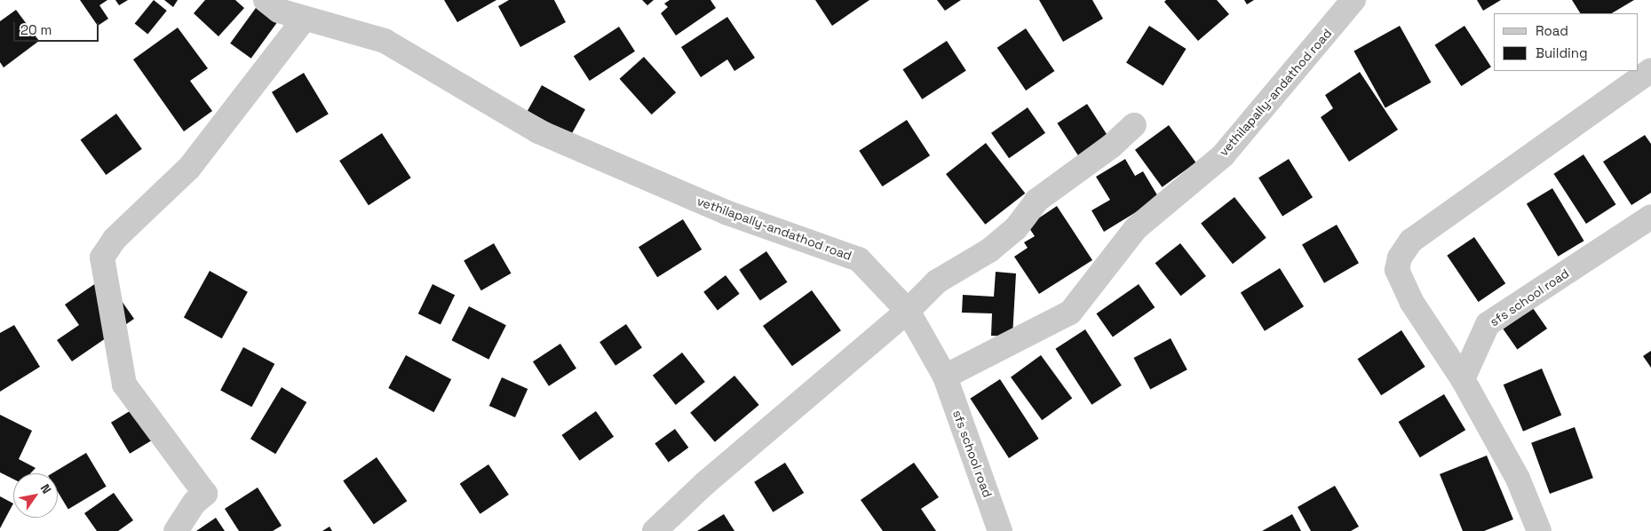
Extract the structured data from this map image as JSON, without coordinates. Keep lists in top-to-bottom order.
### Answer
{
  "streets": {
    "street": ["vethilapally-andathod road", "sfs school road"]
  },
  "crossings": [
    ["vethilapally-andathod road", "sfs school road"]
  ],
  "legend": ["Road", "Building"],
  "scale_bar": "20 m",
  "north": "top right"
}
